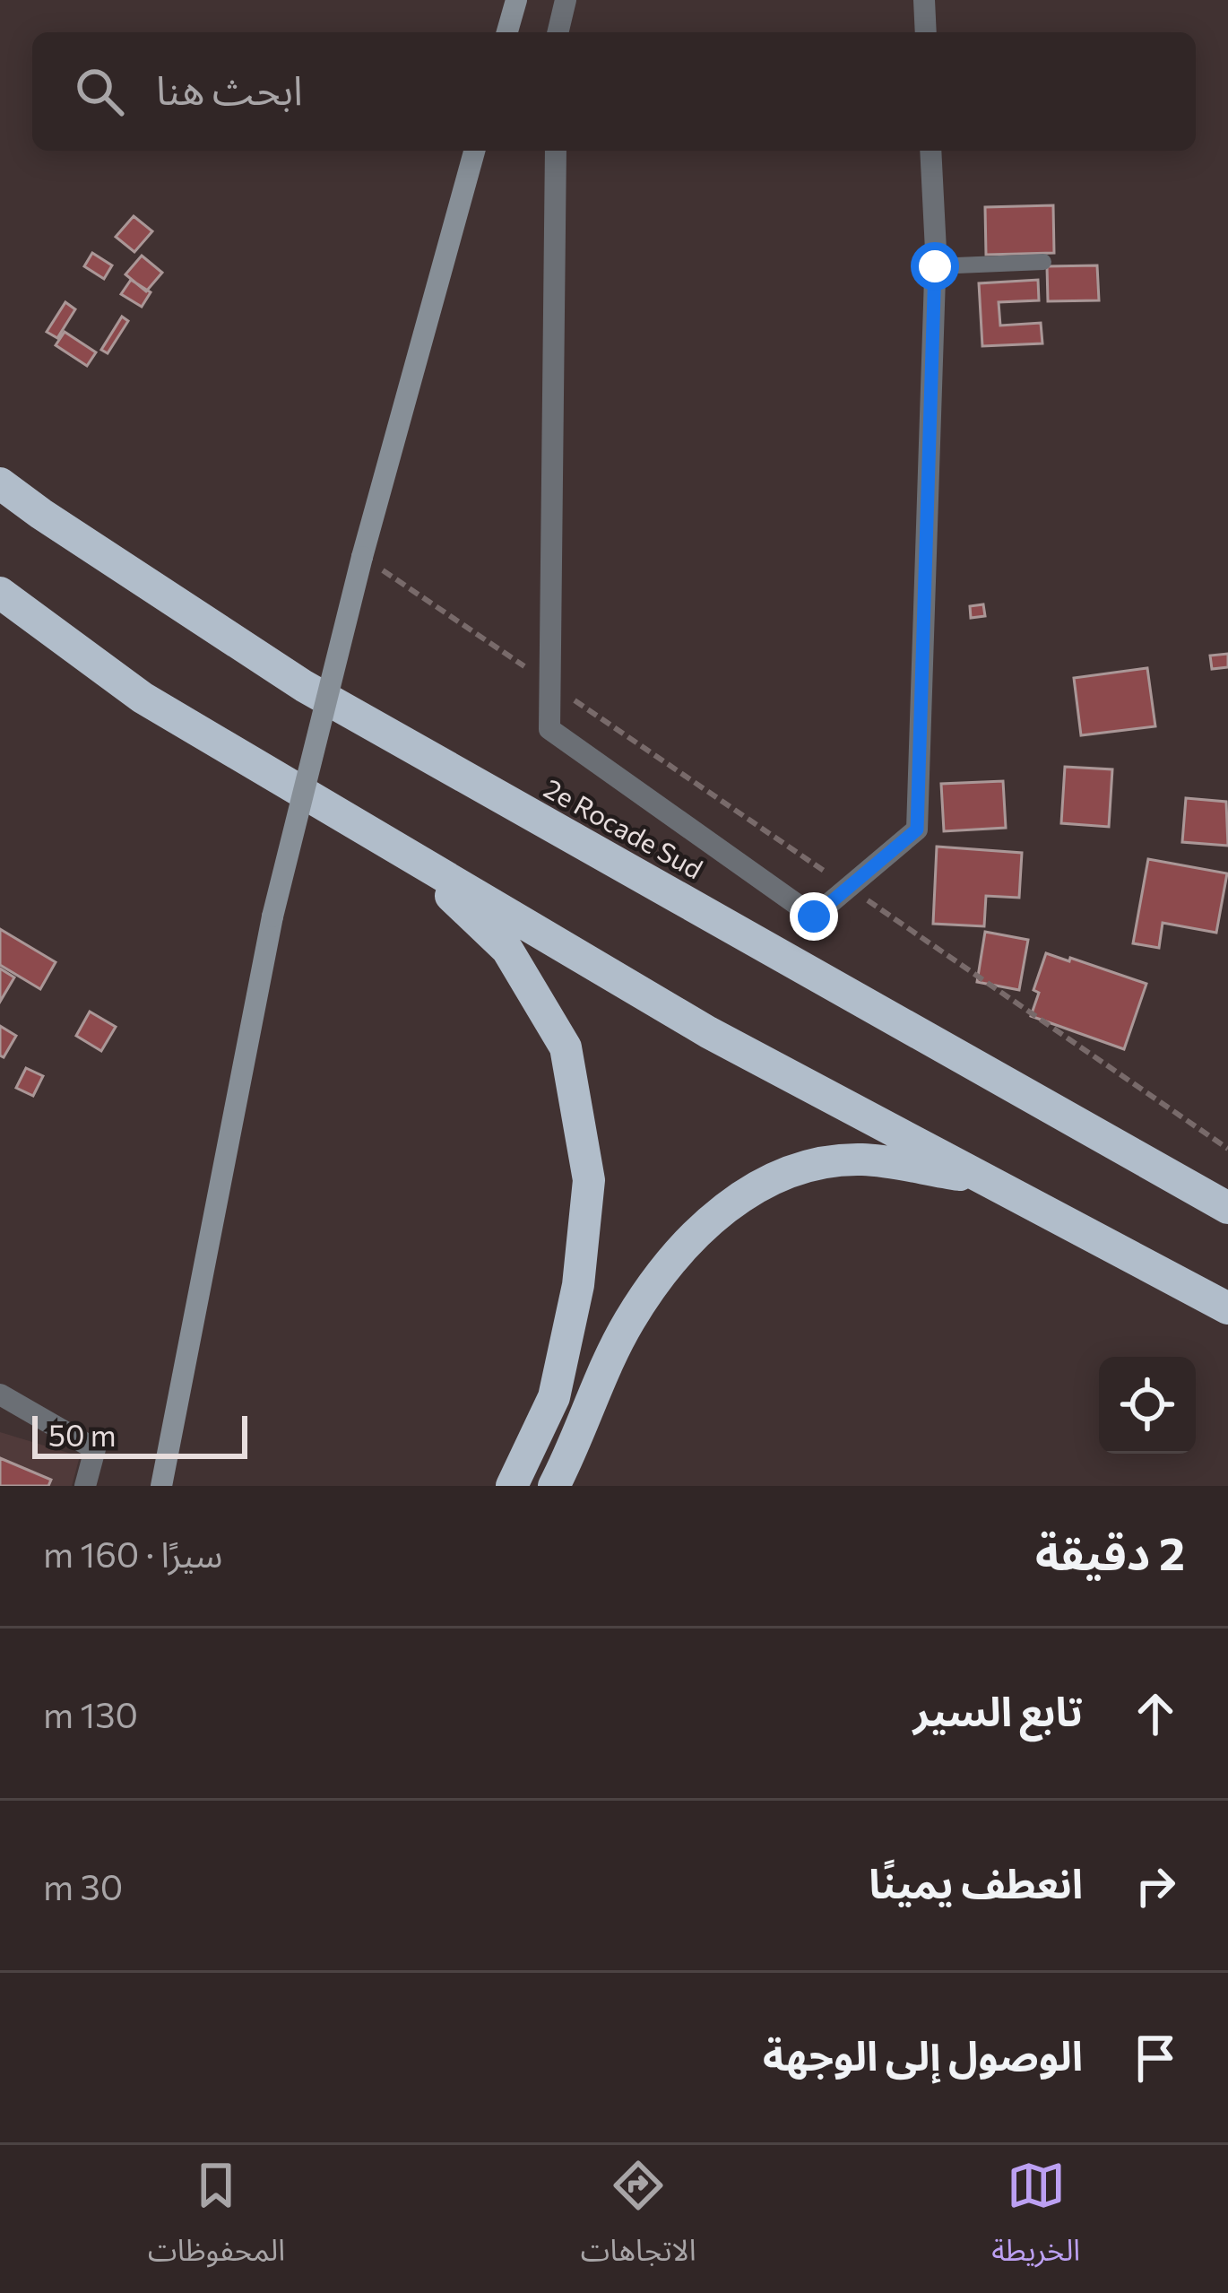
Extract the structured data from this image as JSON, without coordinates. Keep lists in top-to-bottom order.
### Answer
{
  "streets": {
    "highway": ["2e Rocade Sud"]
  },
  "scale_bar": "50 m",
  "page": {
    "search": "ابحث هنا",
    "scale": "50 m",
    "heading": ["2 دقيقة", "سيرًا · 160 m"],
    "list": [
      ["تابع السير", "130 m"],
      ["انعطف يمينًا", "30 m"],
      "الوصول إلى الوجهة"
    ],
    "nav": ["الخريطة", "الاتجاهات", "المحفوظات"]
  }
}
